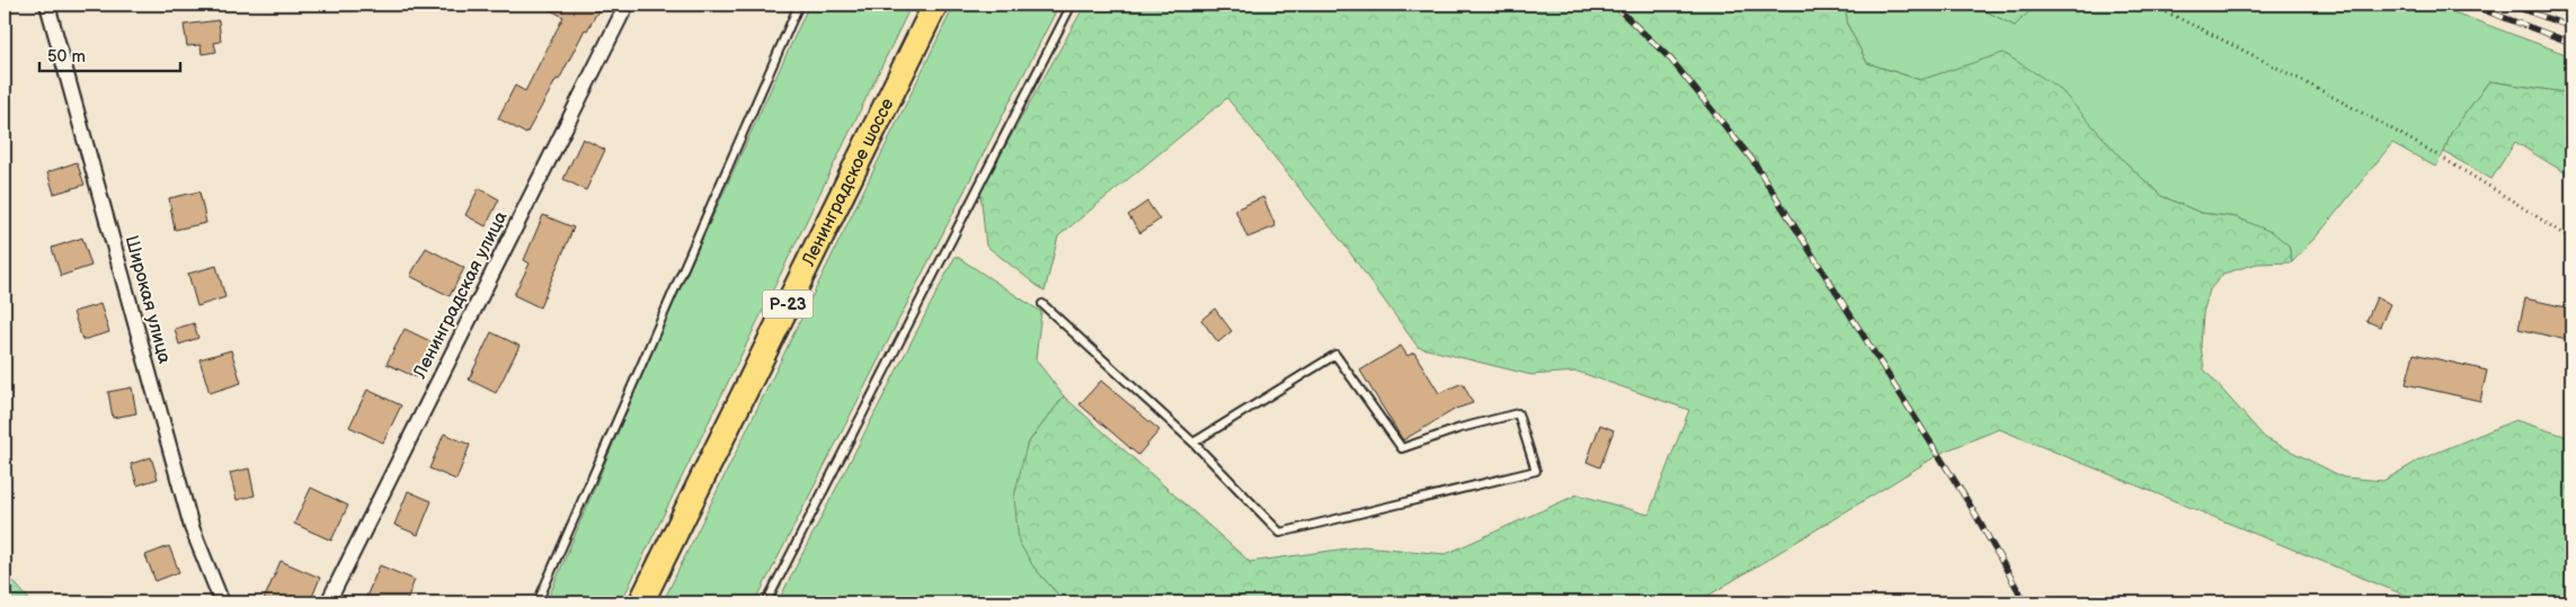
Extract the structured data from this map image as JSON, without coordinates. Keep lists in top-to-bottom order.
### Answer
{
  "streets": {
    "highway": ["Ленинградское шоссе", "Р-23"],
    "street": ["Ленинградская улица", "Широкая улица"]
  },
  "scale_bar": "50 m"
}
